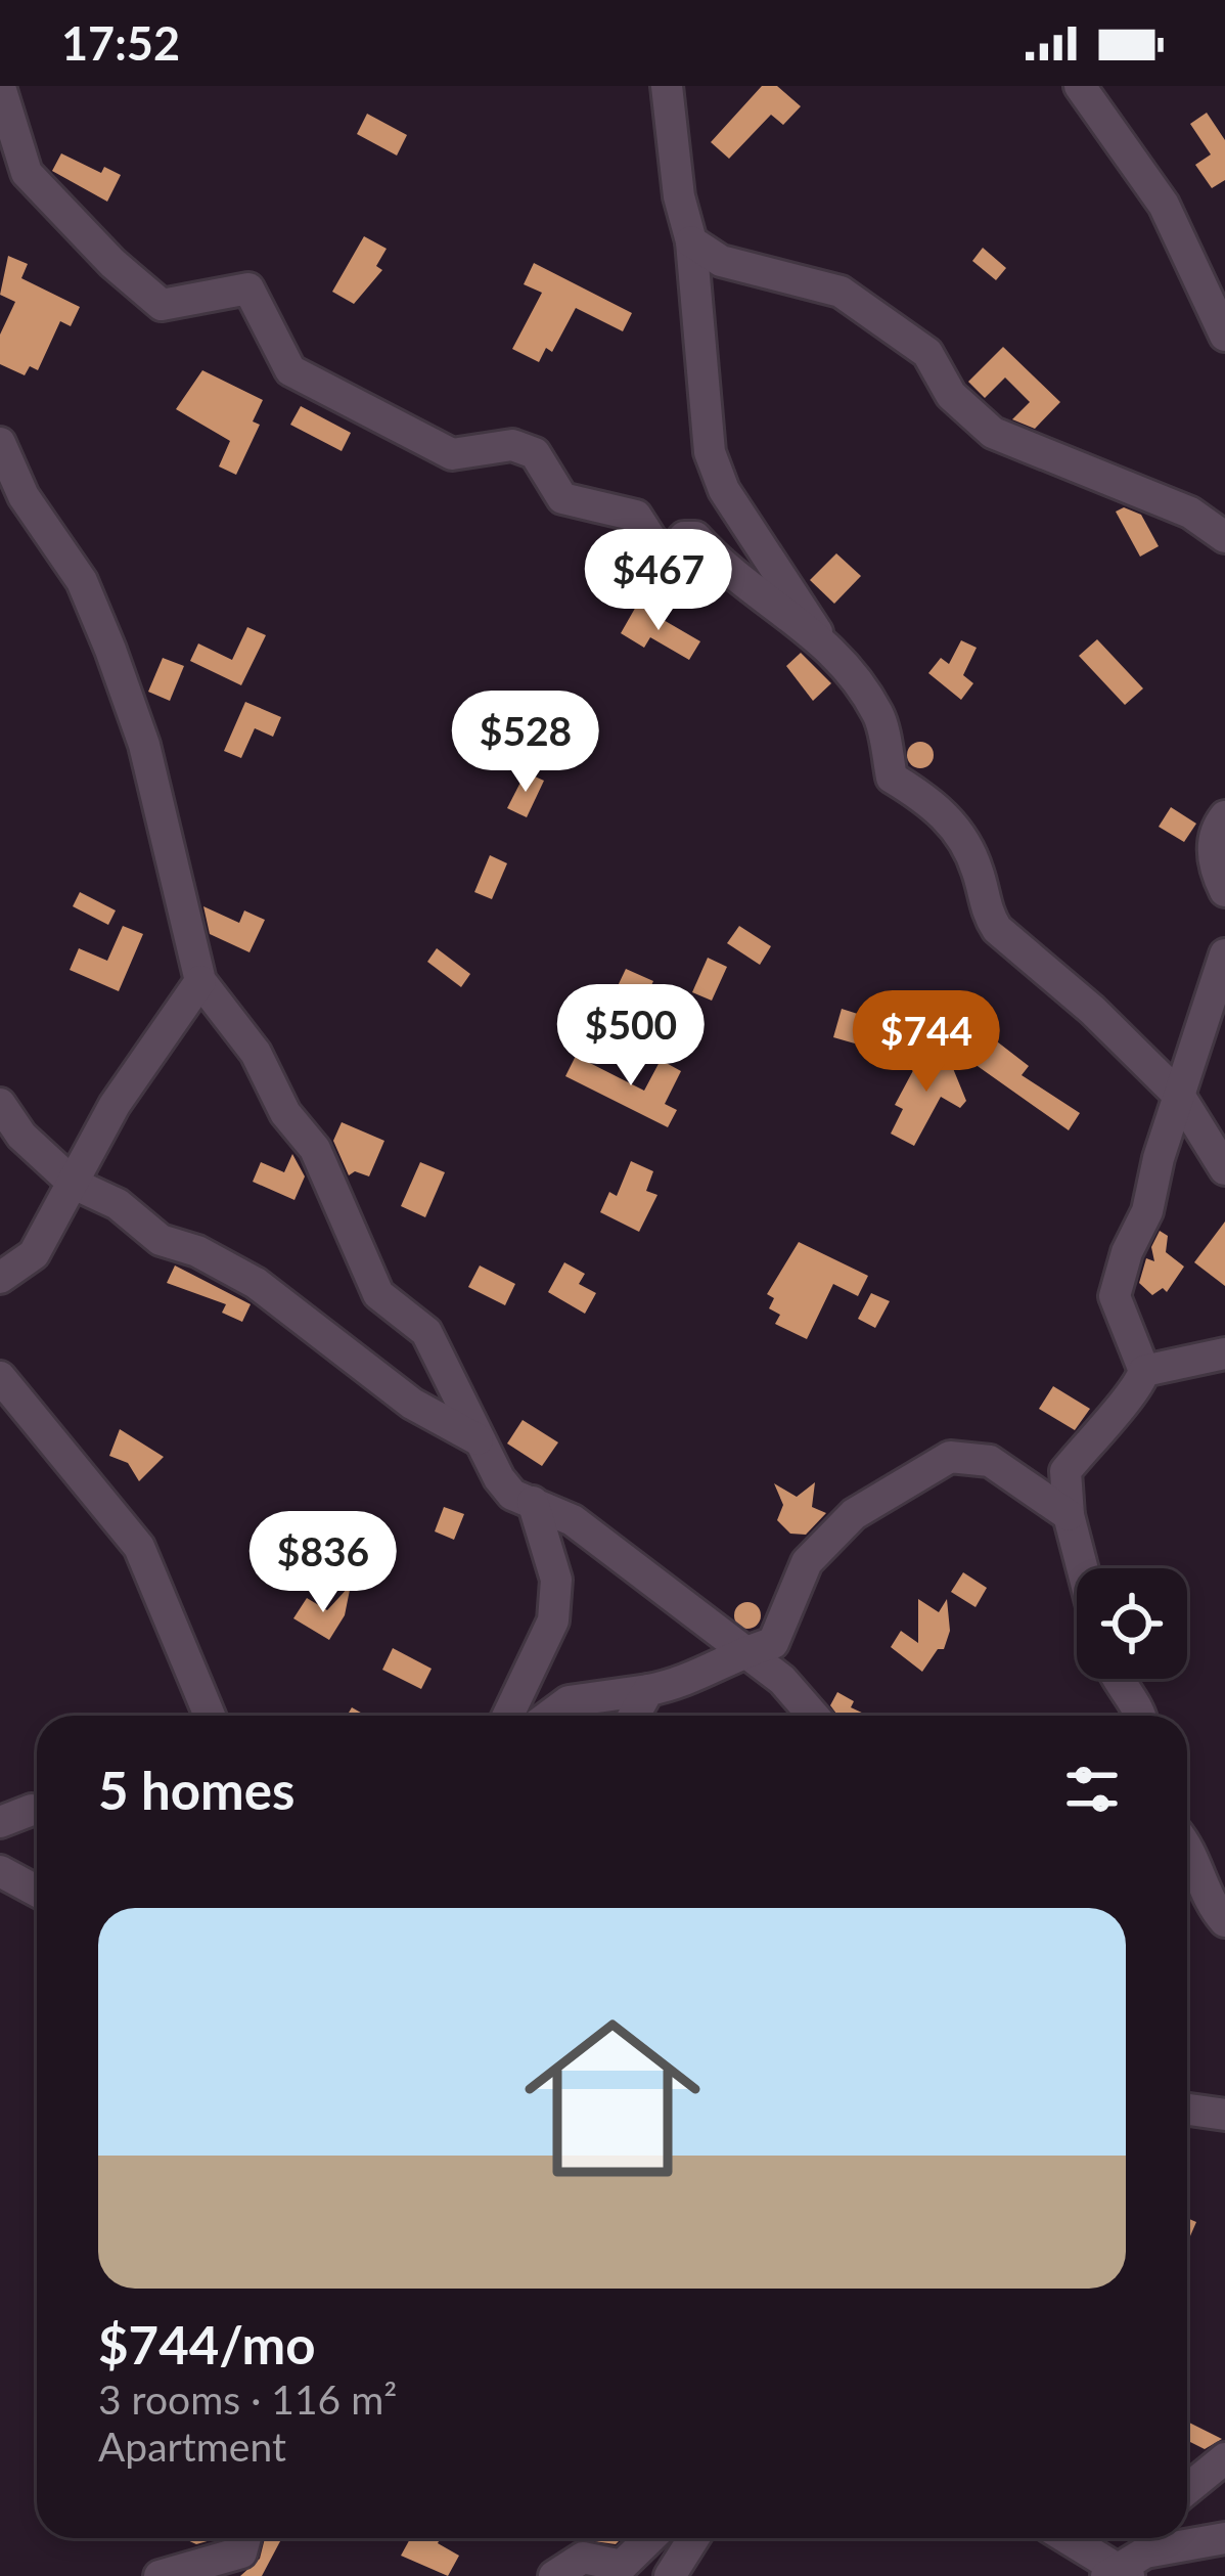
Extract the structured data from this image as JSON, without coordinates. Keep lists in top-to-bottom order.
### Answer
{
  "page": {
    "status": "17:52",
    "price": [
      "$467",
      "$528",
      "$500",
      "$744",
      "$836"
    ],
    "heading": "5 homes",
    "list": [
      {
        "name": "$744/mo",
        "note": "3 rooms · 116 m² · Apartment"
      }
    ]
  }
}
